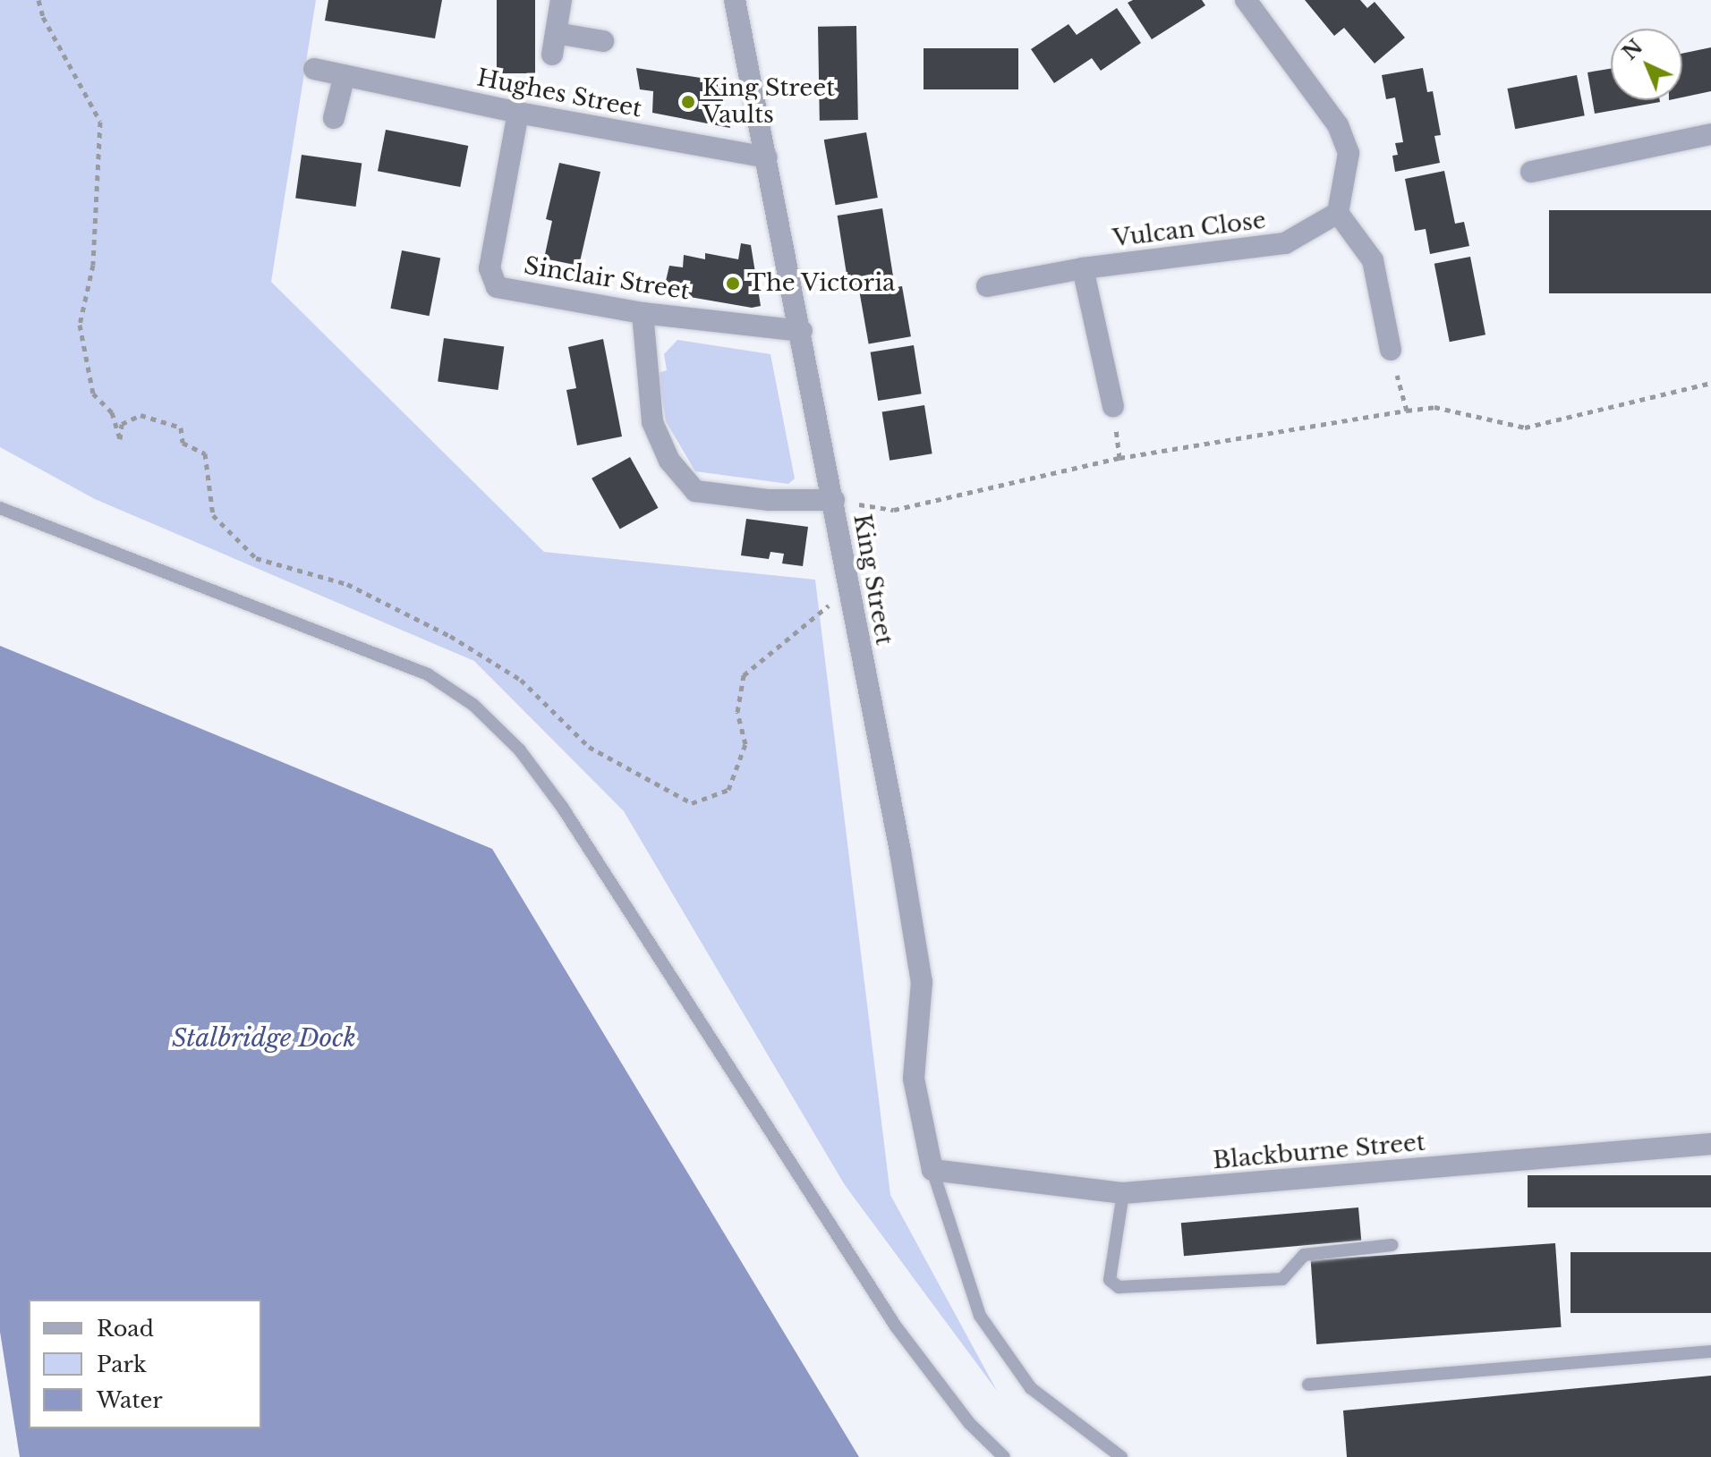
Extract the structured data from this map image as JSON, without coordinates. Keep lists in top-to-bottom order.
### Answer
{
  "streets": {
    "street": [
      "Hughes Street",
      "Vulcan Close",
      "Sinclair Street",
      "King Street",
      "Blackburne Street"
    ]
  },
  "crossings": [
    ["Hughes Street", "Sinclair Street"],
    ["Hughes Street", "King Street"],
    ["Sinclair Street", "King Street"],
    ["King Street", "Blackburne Street"]
  ],
  "water": ["Stalbridge Dock"],
  "places": ["King Street Vaults", "The Victoria"],
  "legend": ["Road", "Park", "Water"],
  "north": "top left"
}
